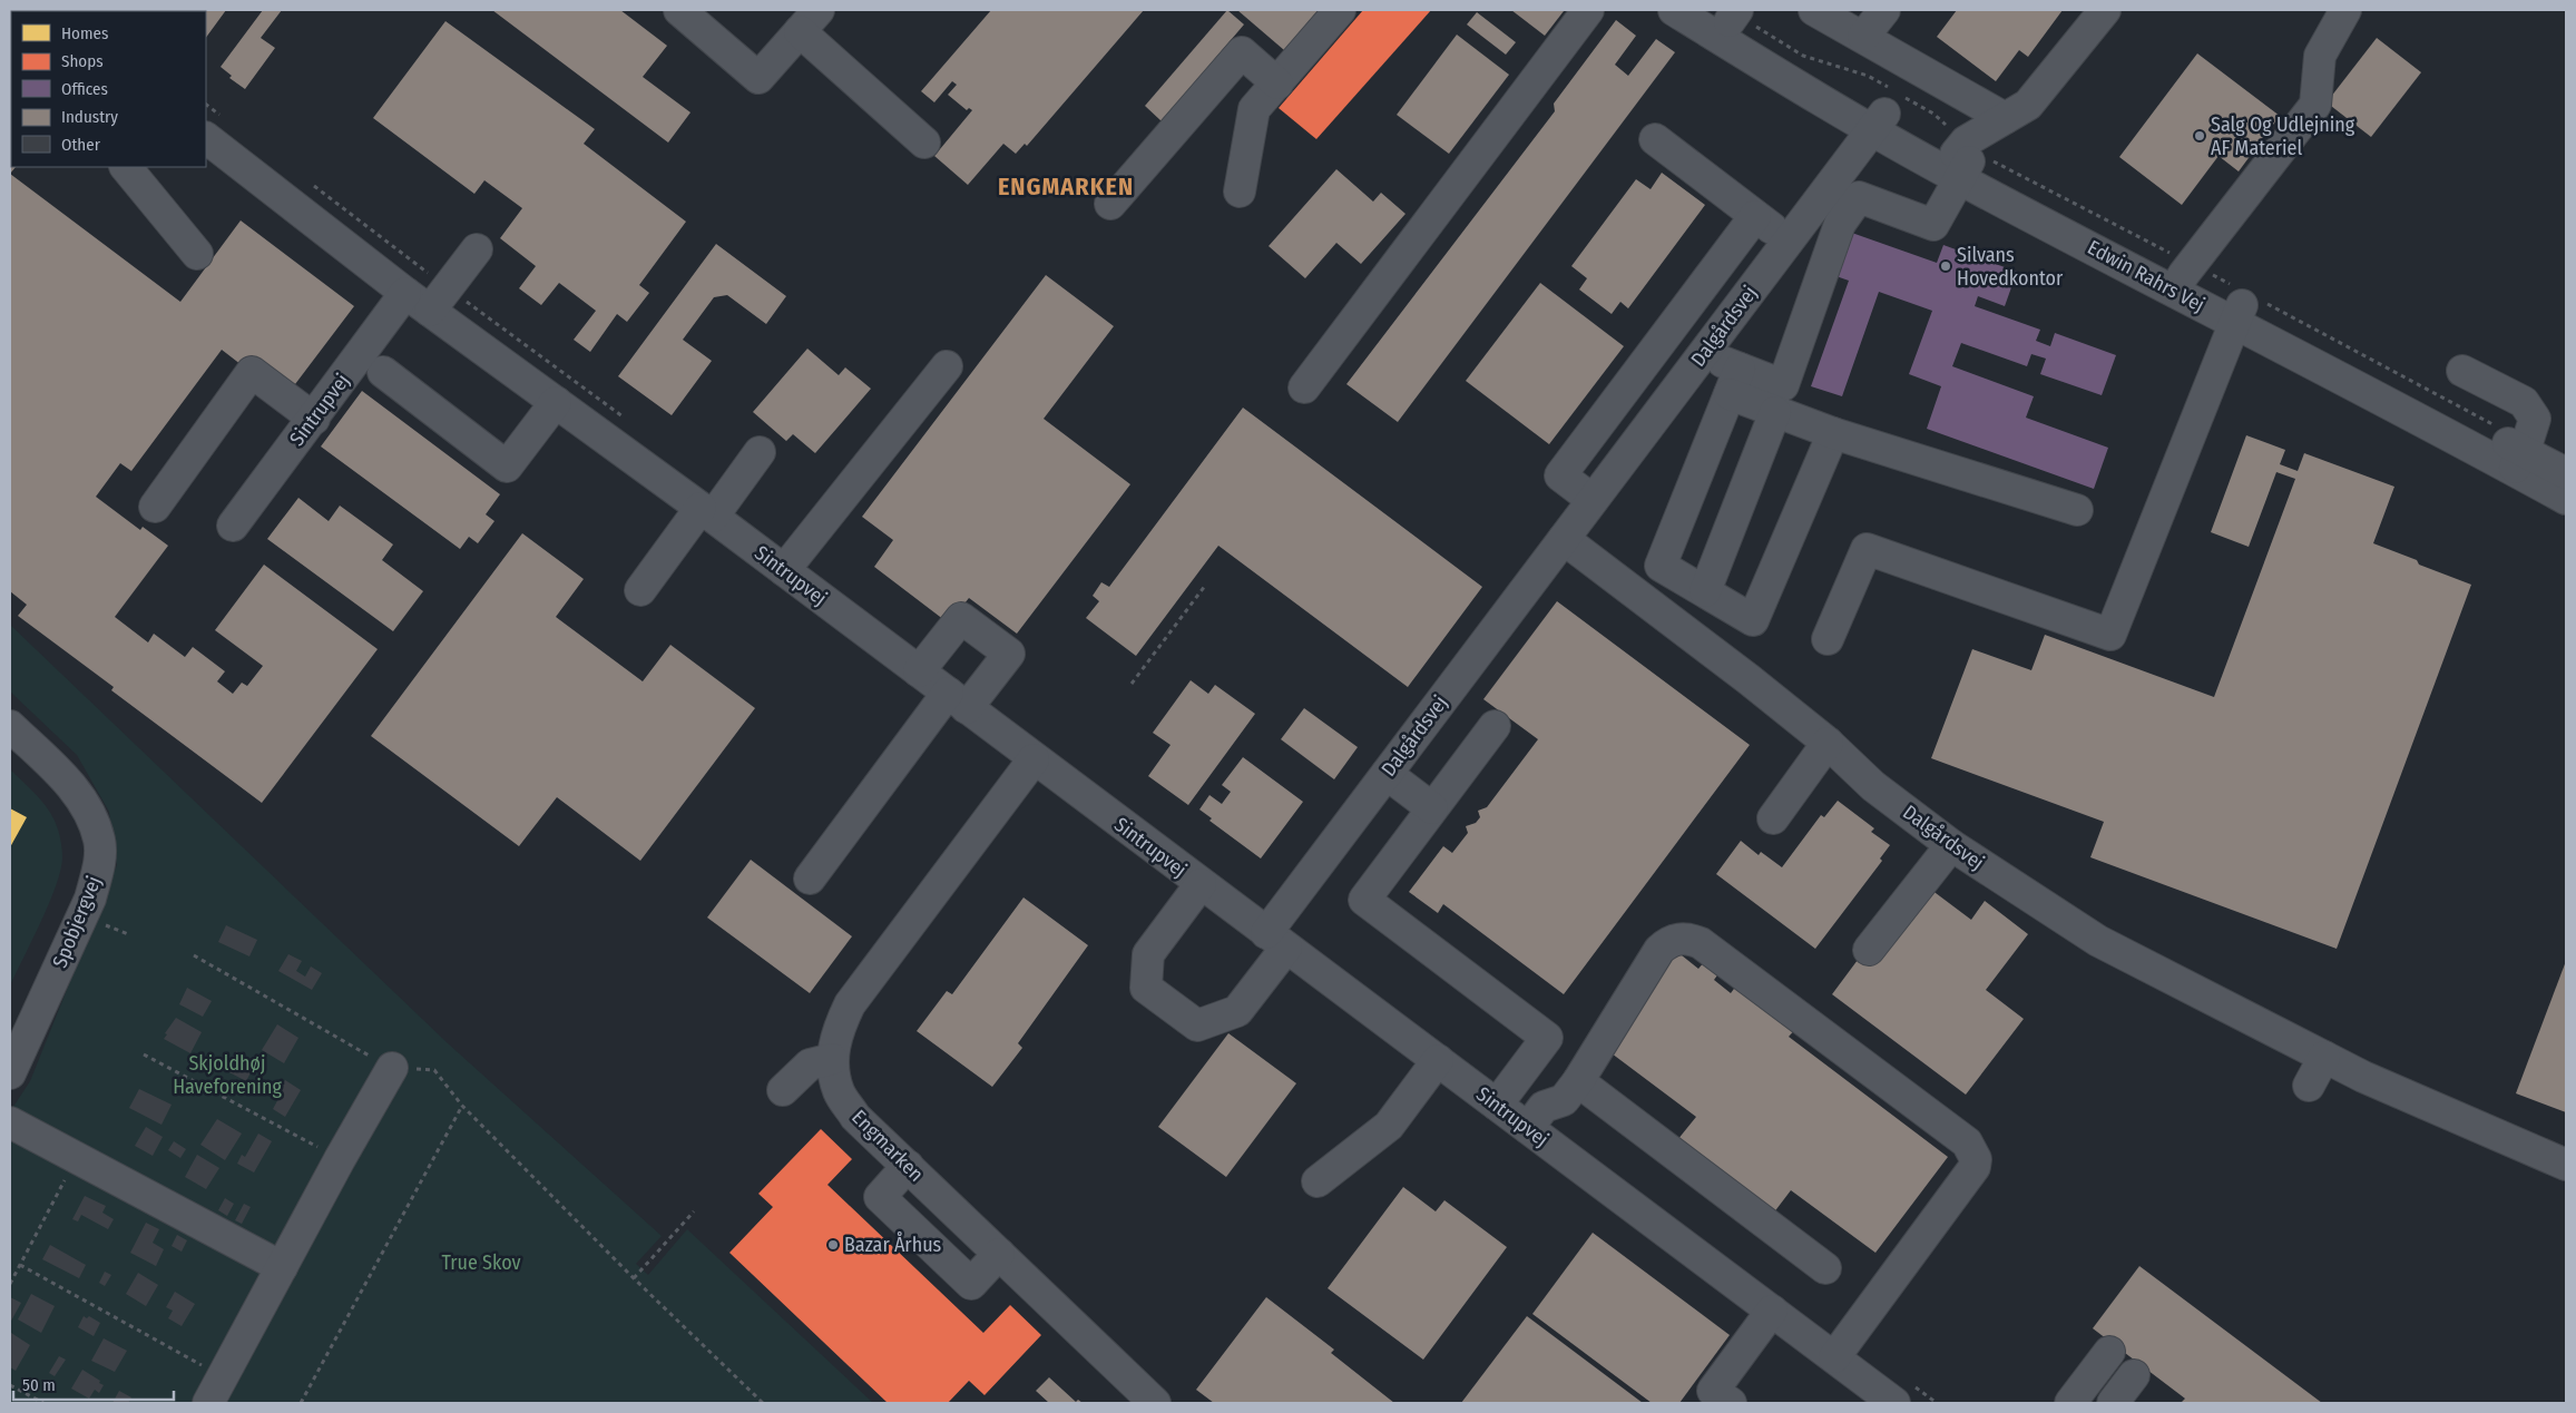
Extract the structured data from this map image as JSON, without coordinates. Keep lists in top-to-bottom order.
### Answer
{
  "streets": {
    "street": [
      "Edwin Rahrs Vej",
      "Dalgårdsvej",
      "Sintrupvej",
      "Spobjergvej",
      "Engmarken"
    ]
  },
  "crossings": [
    ["Edwin Rahrs Vej", "Dalgårdsvej"],
    ["Dalgårdsvej", "Sintrupvej"],
    ["Sintrupvej", "Engmarken"]
  ],
  "districts": ["ENGMARKEN"],
  "parks": ["Skjoldhøj Haveforening", "True Skov"],
  "places": ["Salg Og Udlejning AF Materiel", "Silvans Hovedkontor", "Bazar Århus"],
  "legend": [
    "Homes",
    "Shops",
    "Offices",
    "Industry",
    "Other"
  ],
  "scale_bar": "50 m"
}
